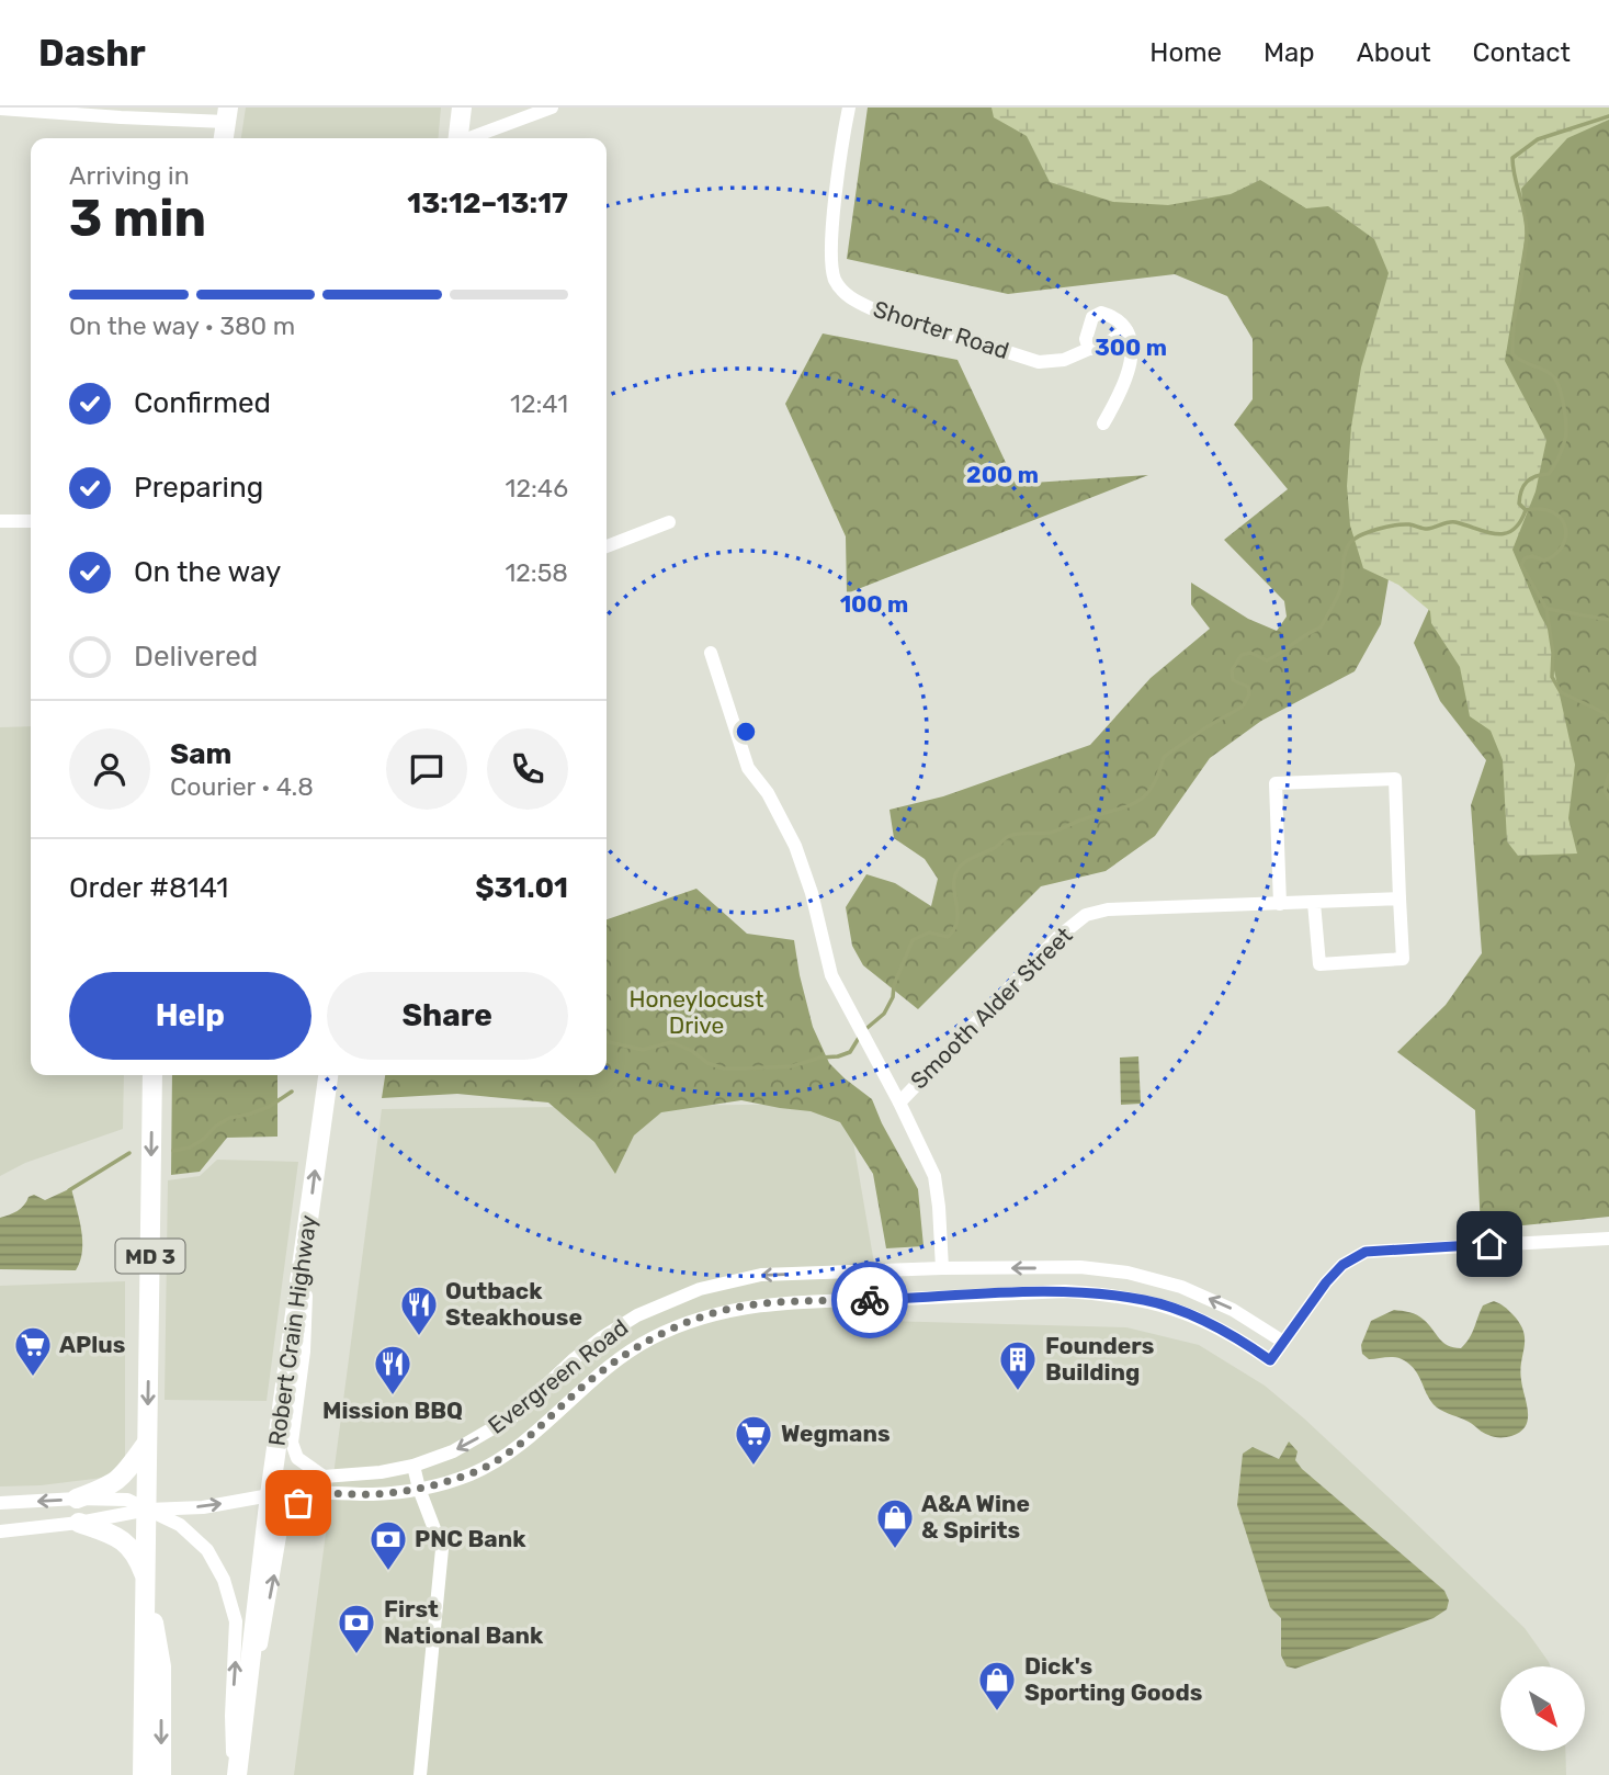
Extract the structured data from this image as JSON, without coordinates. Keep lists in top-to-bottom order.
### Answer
{
  "streets": {
    "highway": ["MD 3", "Robert Crain Highway"],
    "street": ["Shorter Road", "Smooth Alder Street", "Evergreen Road"]
  },
  "crossings": [
    ["MD 3", "Evergreen Road"],
    ["Robert Crain Highway", "Evergreen Road"]
  ],
  "parks": ["Honeylocust Drive"],
  "places": {
    "restaurant": ["Outback Steakhouse", "Mission BBQ"],
    "supermarket": ["APlus", "Wegmans"],
    "building": ["Founders Building"],
    "shop": ["A&A Wine & Spirits", "Dick's Sporting Goods"],
    "bank": ["PNC Bank", "First National Bank"]
  },
  "north": "bottom right",
  "page": {
    "header": "Dashr",
    "nav": [
      "Home",
      "Map",
      "About",
      "Contact"
    ],
    "heading": ["3 min", "Arriving in", "13:12–13:17"],
    "panel": [
      "Sam",
      "Courier · 4.8",
      "Order #8141",
      "$31.01"
    ],
    "bar": "On the way · 380 m",
    "list": [
      ["Confirmed", "12:41"],
      ["Preparing", "12:46"],
      ["On the way", "12:58"],
      "Delivered"
    ],
    "buttons": ["Help", "Share"]
  },
  "rings": ["300 m", "200 m", "100 m"]
}
